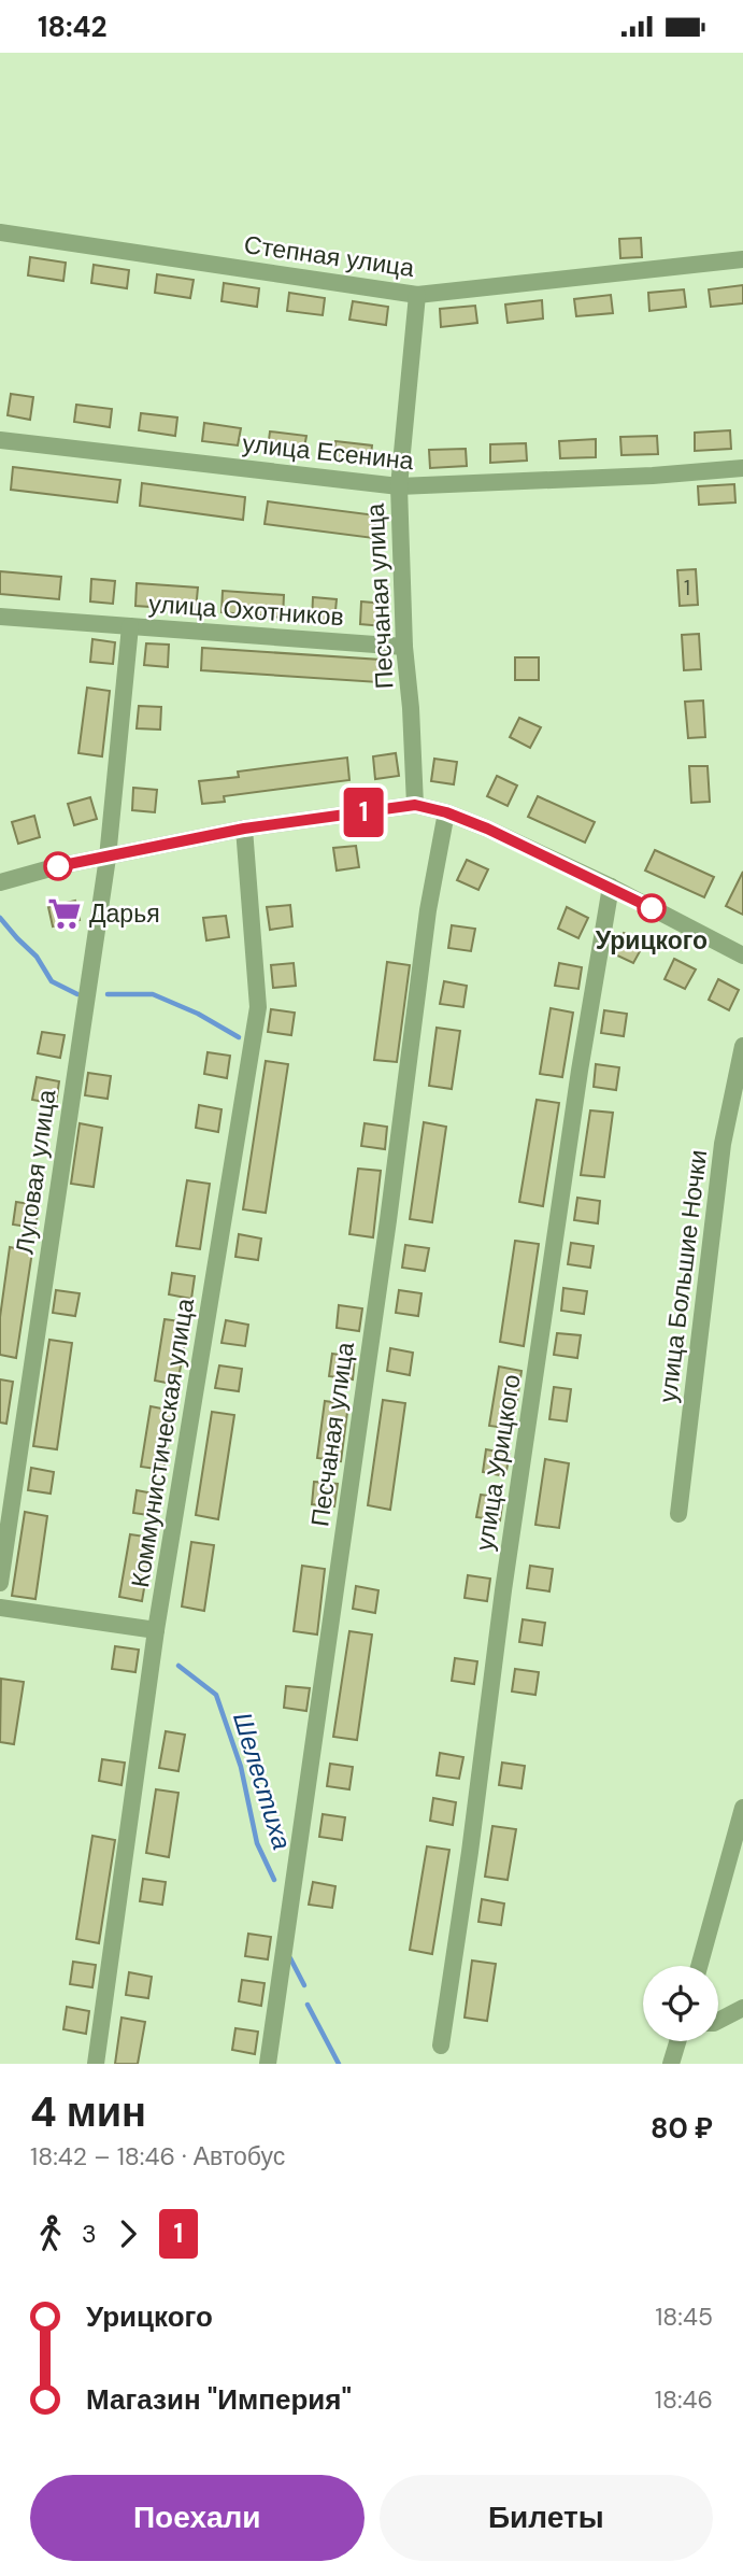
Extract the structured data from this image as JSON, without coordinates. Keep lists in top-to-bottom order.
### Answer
{
  "streets": {
    "street": [
      "Степная улица",
      "улица Есенина",
      "Песчаная улица",
      "улица Охотников",
      "Луговая улица",
      "улица Большие Ночки",
      "Коммунистическая улица",
      "улица Урицкого"
    ]
  },
  "crossings": [
    ["Степная улица", "Песчаная улица"],
    ["улица Есенина", "Песчаная улица"],
    ["Песчаная улица", "улица Охотников"],
    ["улица Охотников", "Луговая улица"]
  ],
  "water": ["Шелестиха"],
  "places": {
    "other": ["Урицкого"],
    "supermarket": ["Дарья"]
  },
  "lines": ["bus line 1"],
  "house_numbers": ["1"],
  "page": {
    "status": "18:42",
    "on_map": "1",
    "heading": ["4 мин", "18:42 – 18:46 · Автобус", "80 ₽"],
    "legs": ["3", "1"],
    "list": [
      {
        "name": "Урицкого",
        "value": "18:45"
      },
      {
        "name": "Магазин \"Империя\"",
        "value": "18:46"
      }
    ],
    "buttons": ["Поехали", "Билеты"]
  }
}
